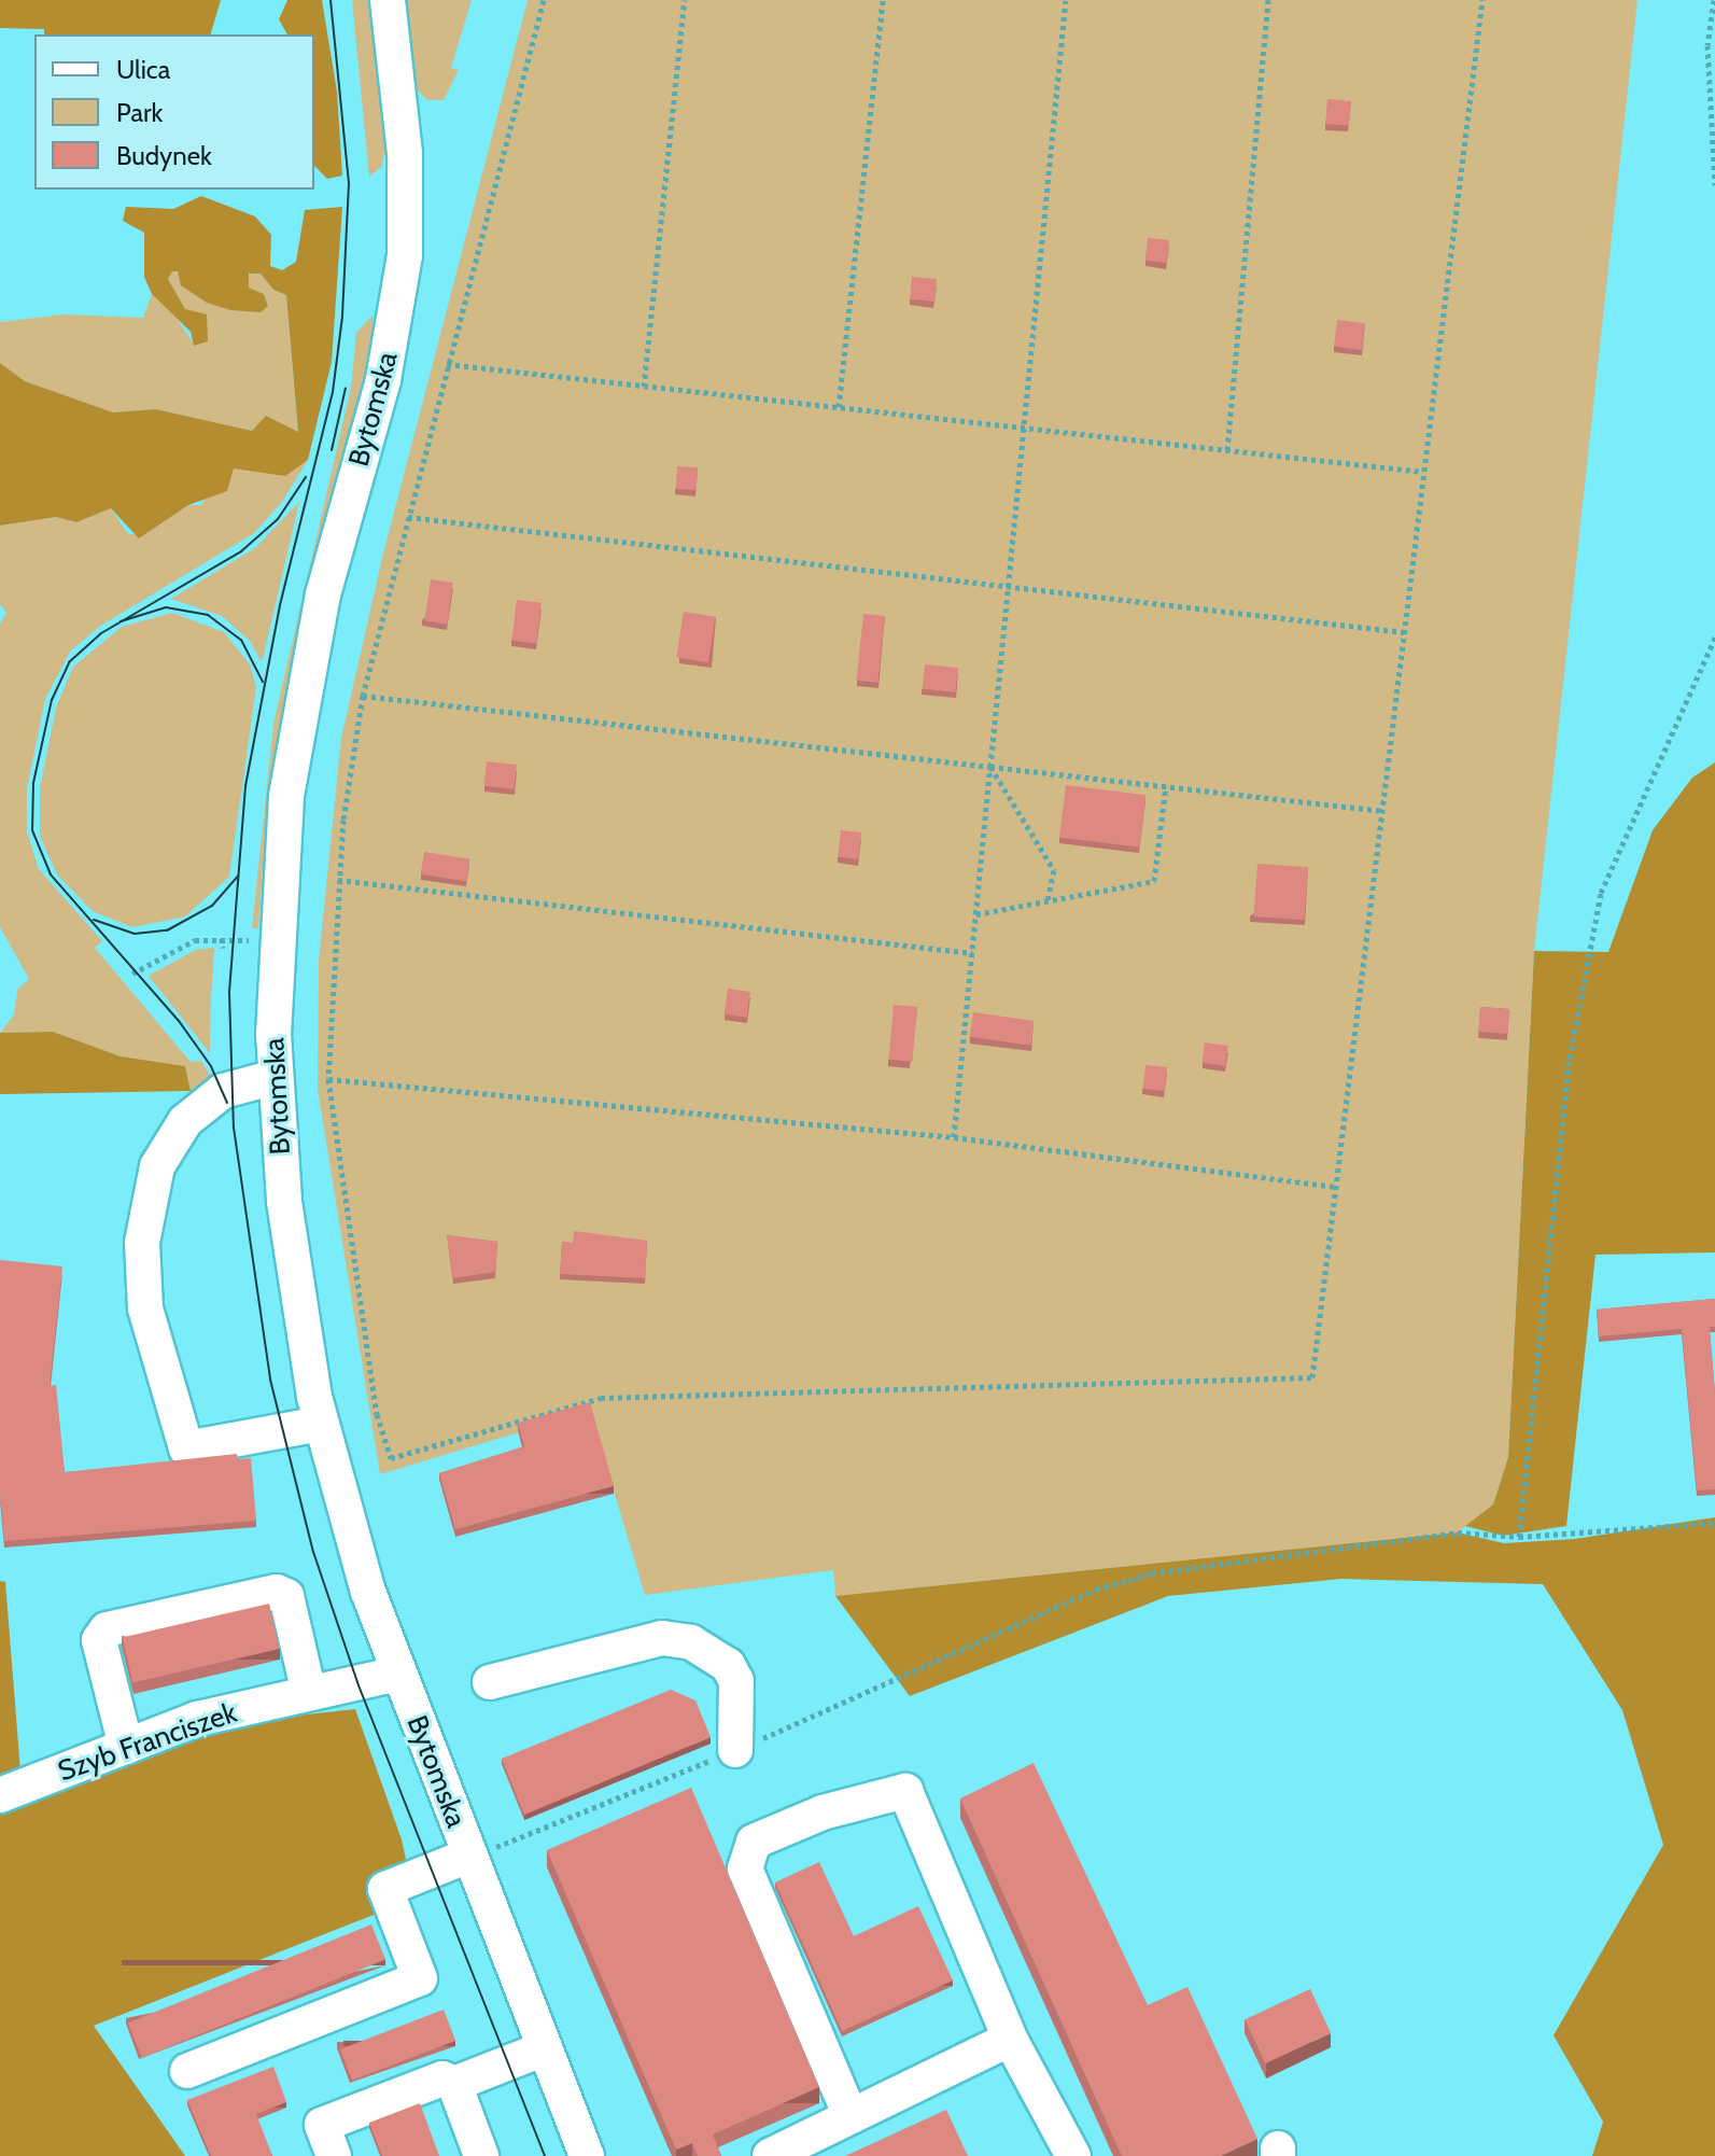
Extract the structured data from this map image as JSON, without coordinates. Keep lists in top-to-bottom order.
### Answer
{
  "streets": {
    "street": ["Bytomska", "Szyb Franciszek"]
  },
  "crossings": [
    ["Bytomska", "Szyb Franciszek"]
  ],
  "legend": ["Ulica", "Park", "Budynek"]
}
